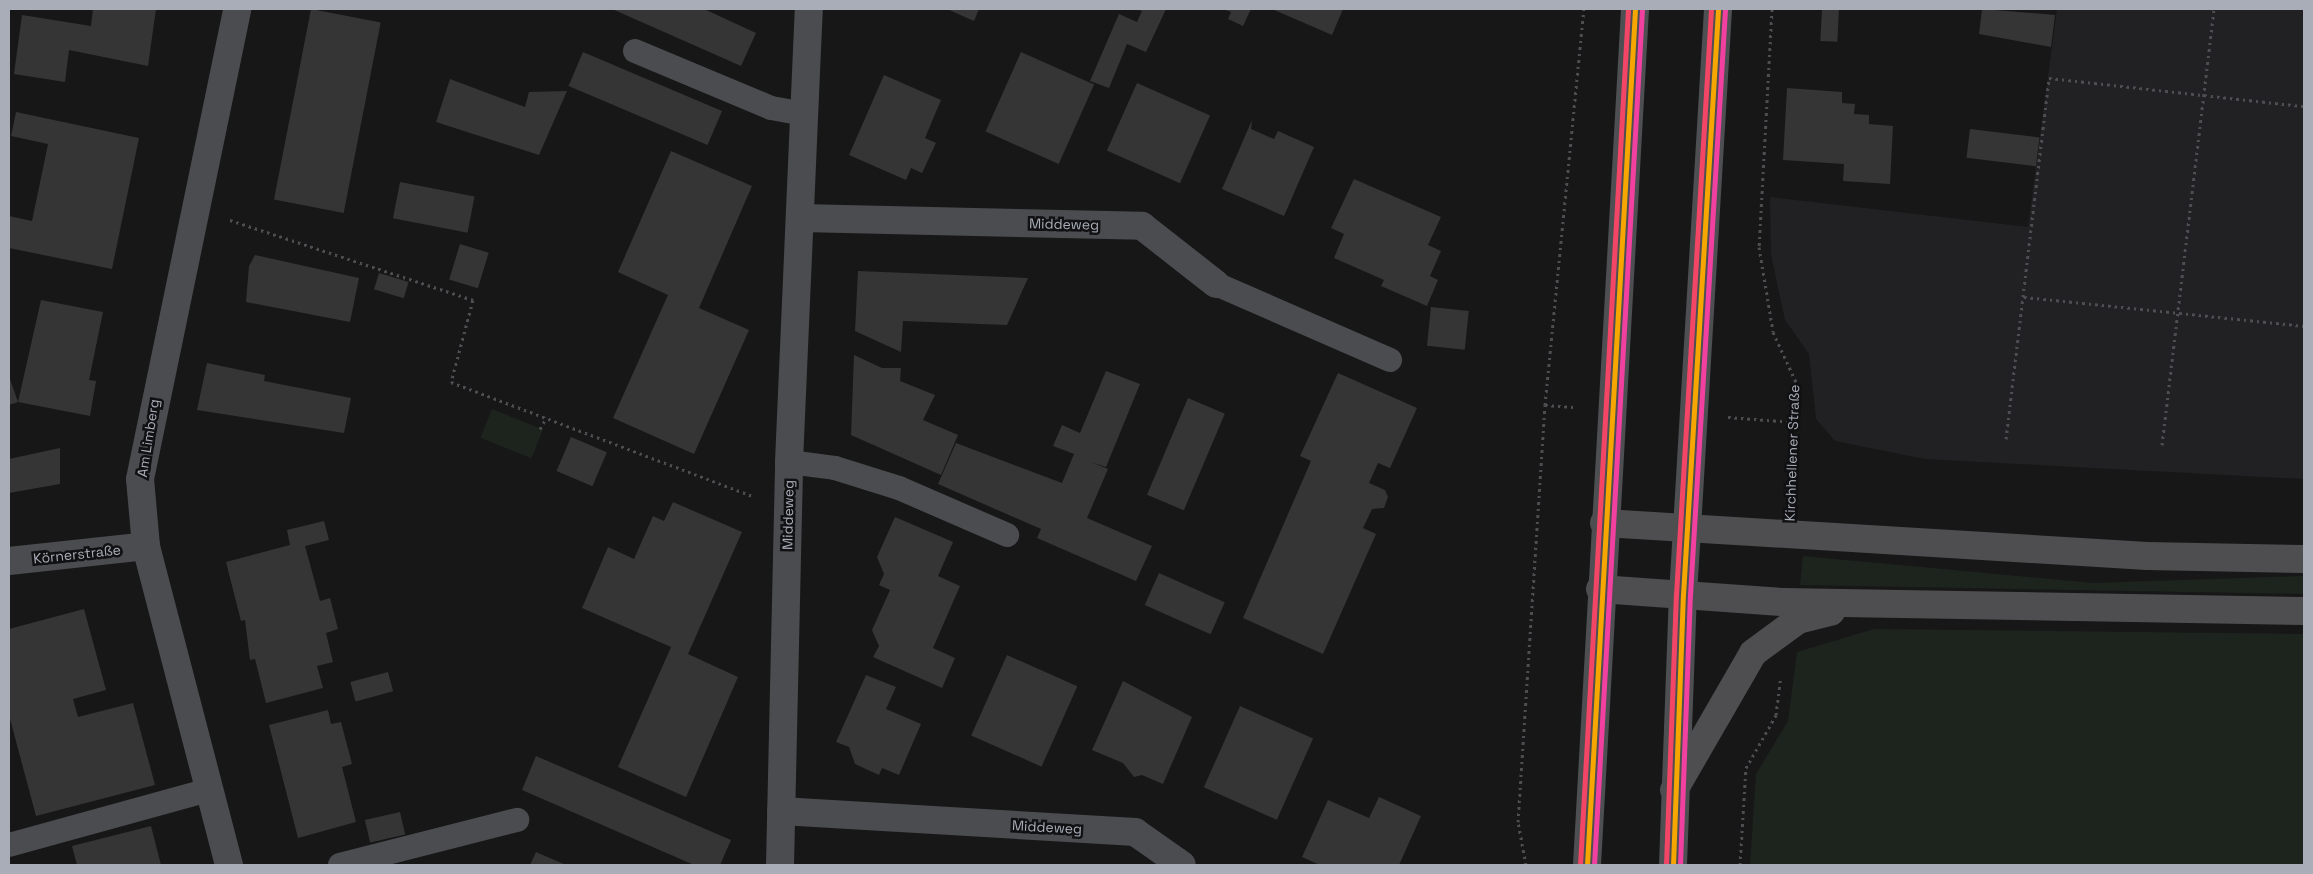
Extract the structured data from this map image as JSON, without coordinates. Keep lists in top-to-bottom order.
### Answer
{
  "streets": {
    "street": ["Middeweg", "Am Limberg", "Körnerstraße"],
    "path": ["Kirchhellener Straße"]
  },
  "crossings": [
    ["Am Limberg", "Körnerstraße"]
  ]
}
